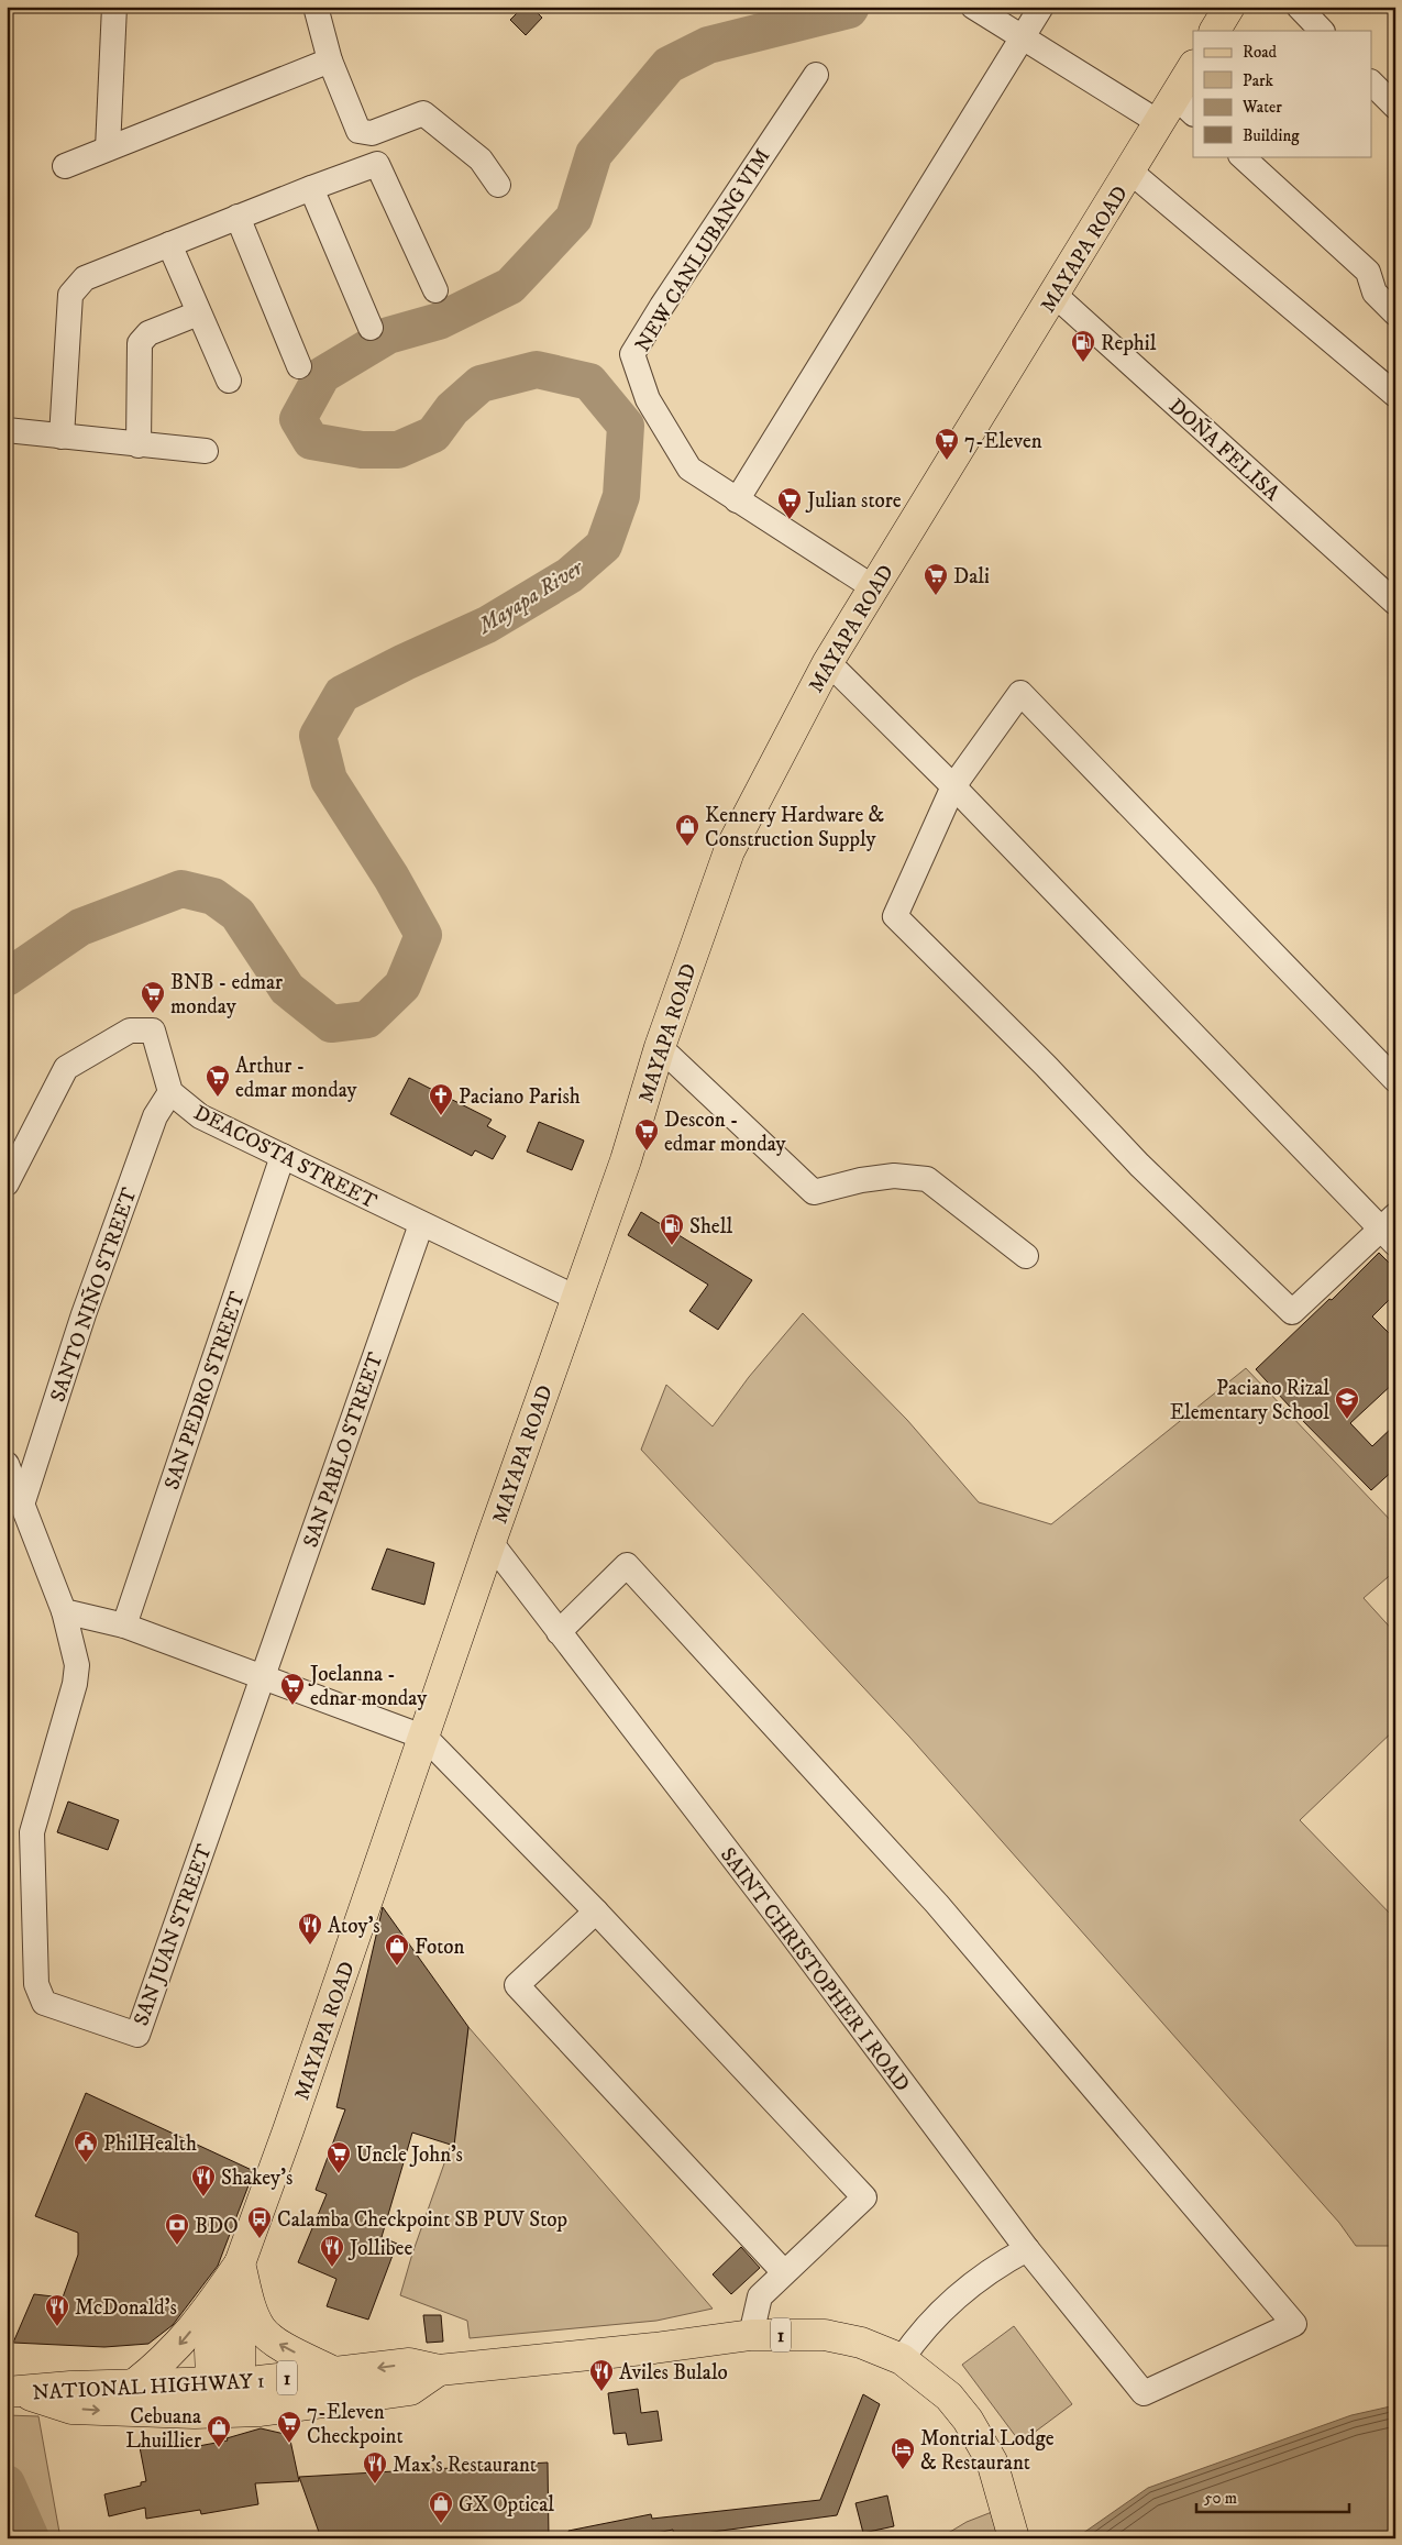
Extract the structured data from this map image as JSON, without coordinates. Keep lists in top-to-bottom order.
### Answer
{
  "streets": {
    "main road": ["MAYAPA ROAD", "1", "NATIONAL HIGHWAY 1"],
    "street": [
      "NEW CANLUBANG VIM",
      "DOÑA FELISA",
      "DEACOSTA STREET",
      "SANTO NIÑO STREET",
      "SAN PEDRO STREET",
      "SAN PABLO STREET",
      "SAN JUAN STREET",
      "SAINT CHRISTOPHER I ROAD"
    ]
  },
  "crossings": [
    ["MAYAPA ROAD", "NEW CANLUBANG VIM"],
    ["MAYAPA ROAD", "DOÑA FELISA"],
    ["MAYAPA ROAD", "DEACOSTA STREET"],
    ["MAYAPA ROAD", "SAINT CHRISTOPHER I ROAD"],
    ["MAYAPA ROAD", "NATIONAL HIGHWAY 1"],
    ["DEACOSTA STREET", "SANTO NIÑO STREET"],
    ["DEACOSTA STREET", "SAN PEDRO STREET"],
    ["DEACOSTA STREET", "SAN PABLO STREET"],
    ["SAN PABLO STREET", "SAN JUAN STREET"]
  ],
  "water": ["Mayapa River"],
  "places": {
    "fuel station": ["Rephil", "Shell"],
    "supermarket": [
      "7-Eleven",
      "Julian store",
      "Dali",
      "BNB - edmar monday",
      "Arthur - edmar monday",
      "Descon - edmar monday",
      "Joelanna - ednar monday",
      "Uncle John's",
      "7-Eleven Checkpoint"
    ],
    "shop": [
      "Kennery Hardware & Construction Supply",
      "Foton",
      "Cebuana Lhuillier",
      "GX Optical"
    ],
    "church": ["Paciano Parish"],
    "school or university": ["Paciano Rizal Elementary School"],
    "restaurant": [
      "Atoy's",
      "Shakey's",
      "Jollibee",
      "McDonald's",
      "Aviles Bulalo",
      "Max's Restaurant"
    ],
    "public building": ["PhilHealth"],
    "bus stop": ["Calamba Checkpoint SB PUV Stop"],
    "bank": ["BDO"],
    "hotel": ["Montrial Lodge & Restaurant"]
  },
  "legend": [
    "Road",
    "Park",
    "Water",
    "Building"
  ],
  "scale_bar": "50 m"
}
